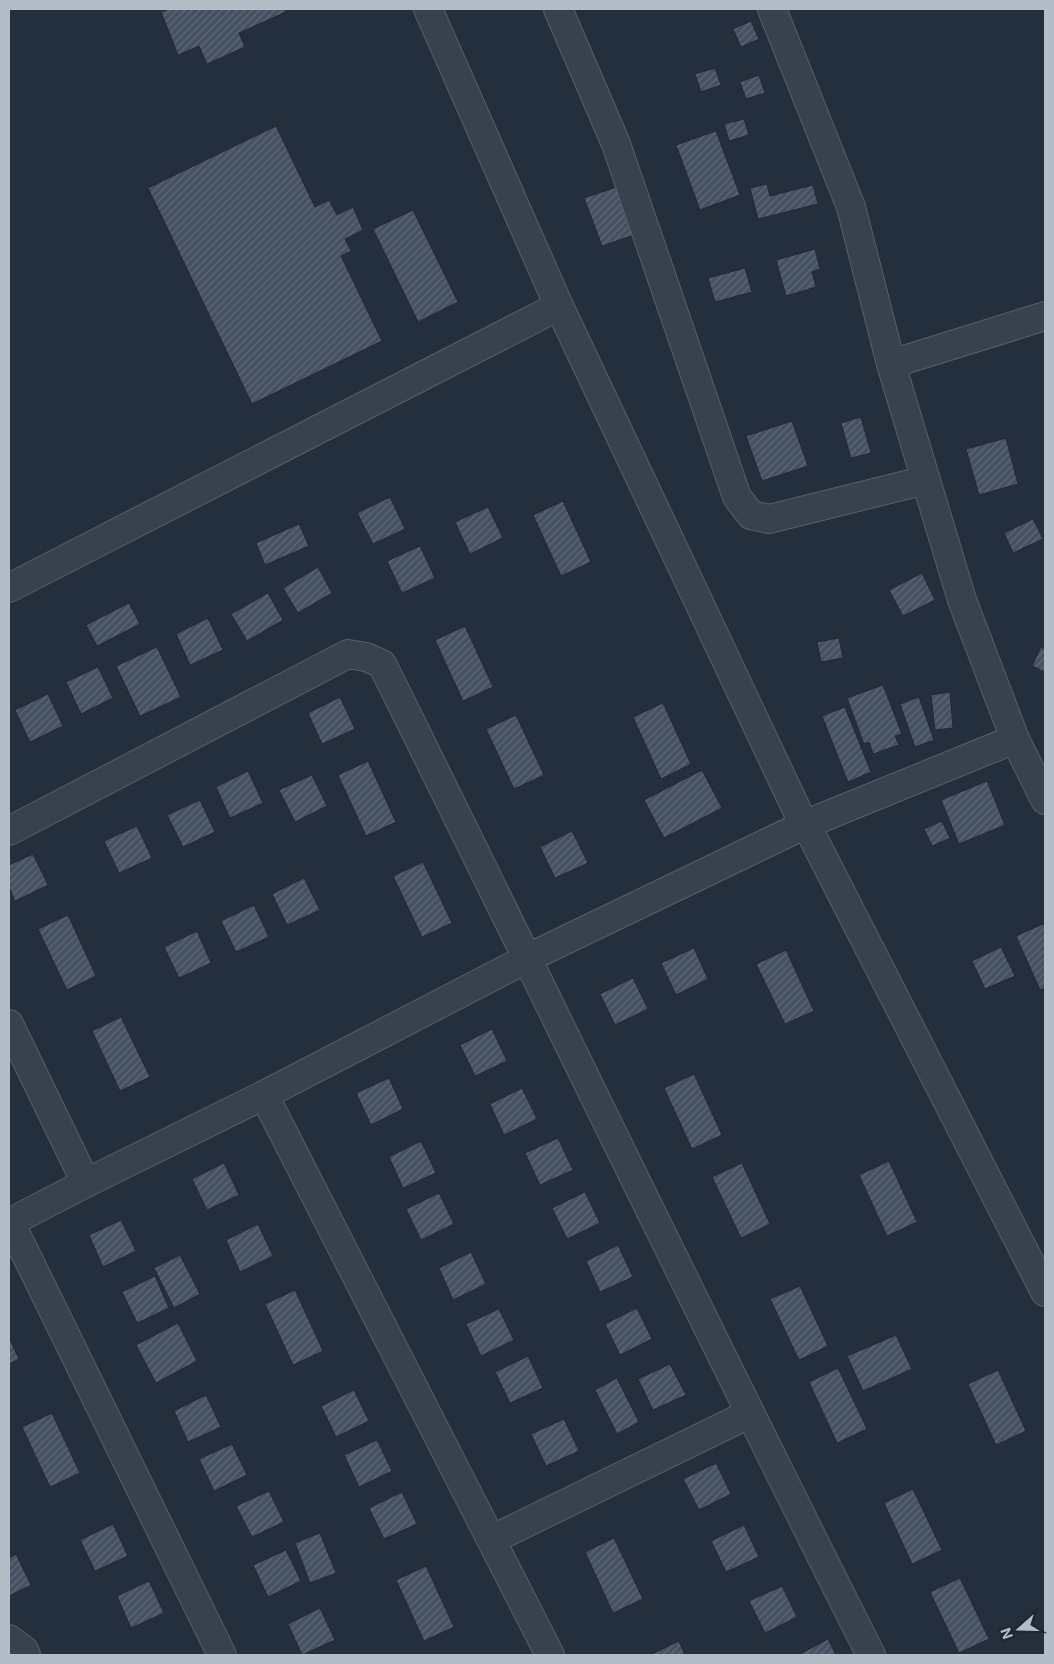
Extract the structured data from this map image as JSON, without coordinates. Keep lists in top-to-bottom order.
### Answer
{
  "north": "left"
}
